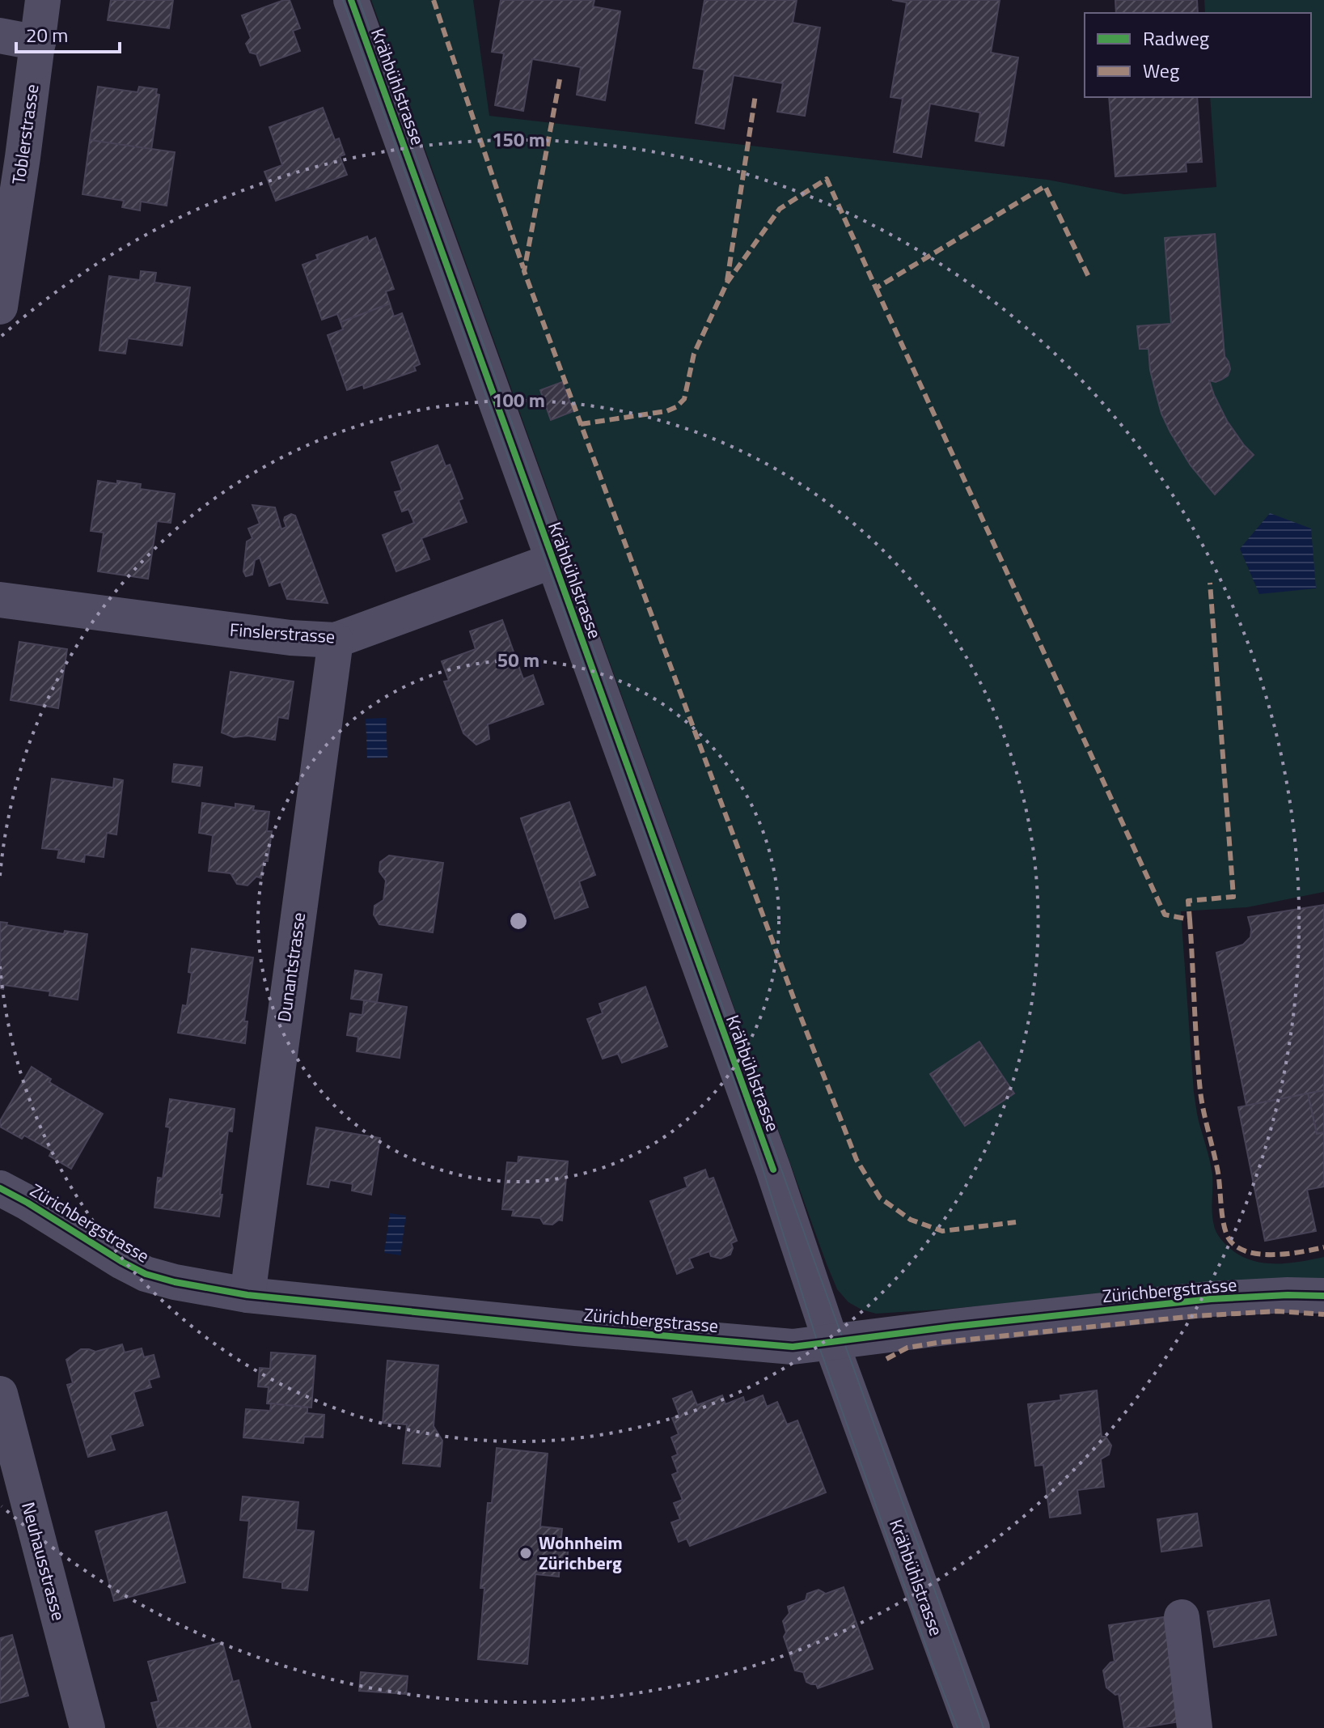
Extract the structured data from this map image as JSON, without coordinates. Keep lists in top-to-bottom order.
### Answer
{
  "streets": {
    "street": [
      "Krähbühlstrasse",
      "Toblerstrasse",
      "Finslerstrasse",
      "Dunantstrasse",
      "Zürichbergstrasse",
      "Neuhausstrasse"
    ]
  },
  "crossings": [
    ["Krähbühlstrasse", "Finslerstrasse"],
    ["Krähbühlstrasse", "Zürichbergstrasse"],
    ["Finslerstrasse", "Dunantstrasse"],
    ["Dunantstrasse", "Zürichbergstrasse"]
  ],
  "places": ["Wohnheim Zürichberg"],
  "legend": ["Radweg", "Weg"],
  "scale_bar": "20 m",
  "rings": ["150 m", "100 m", "50 m"]
}
